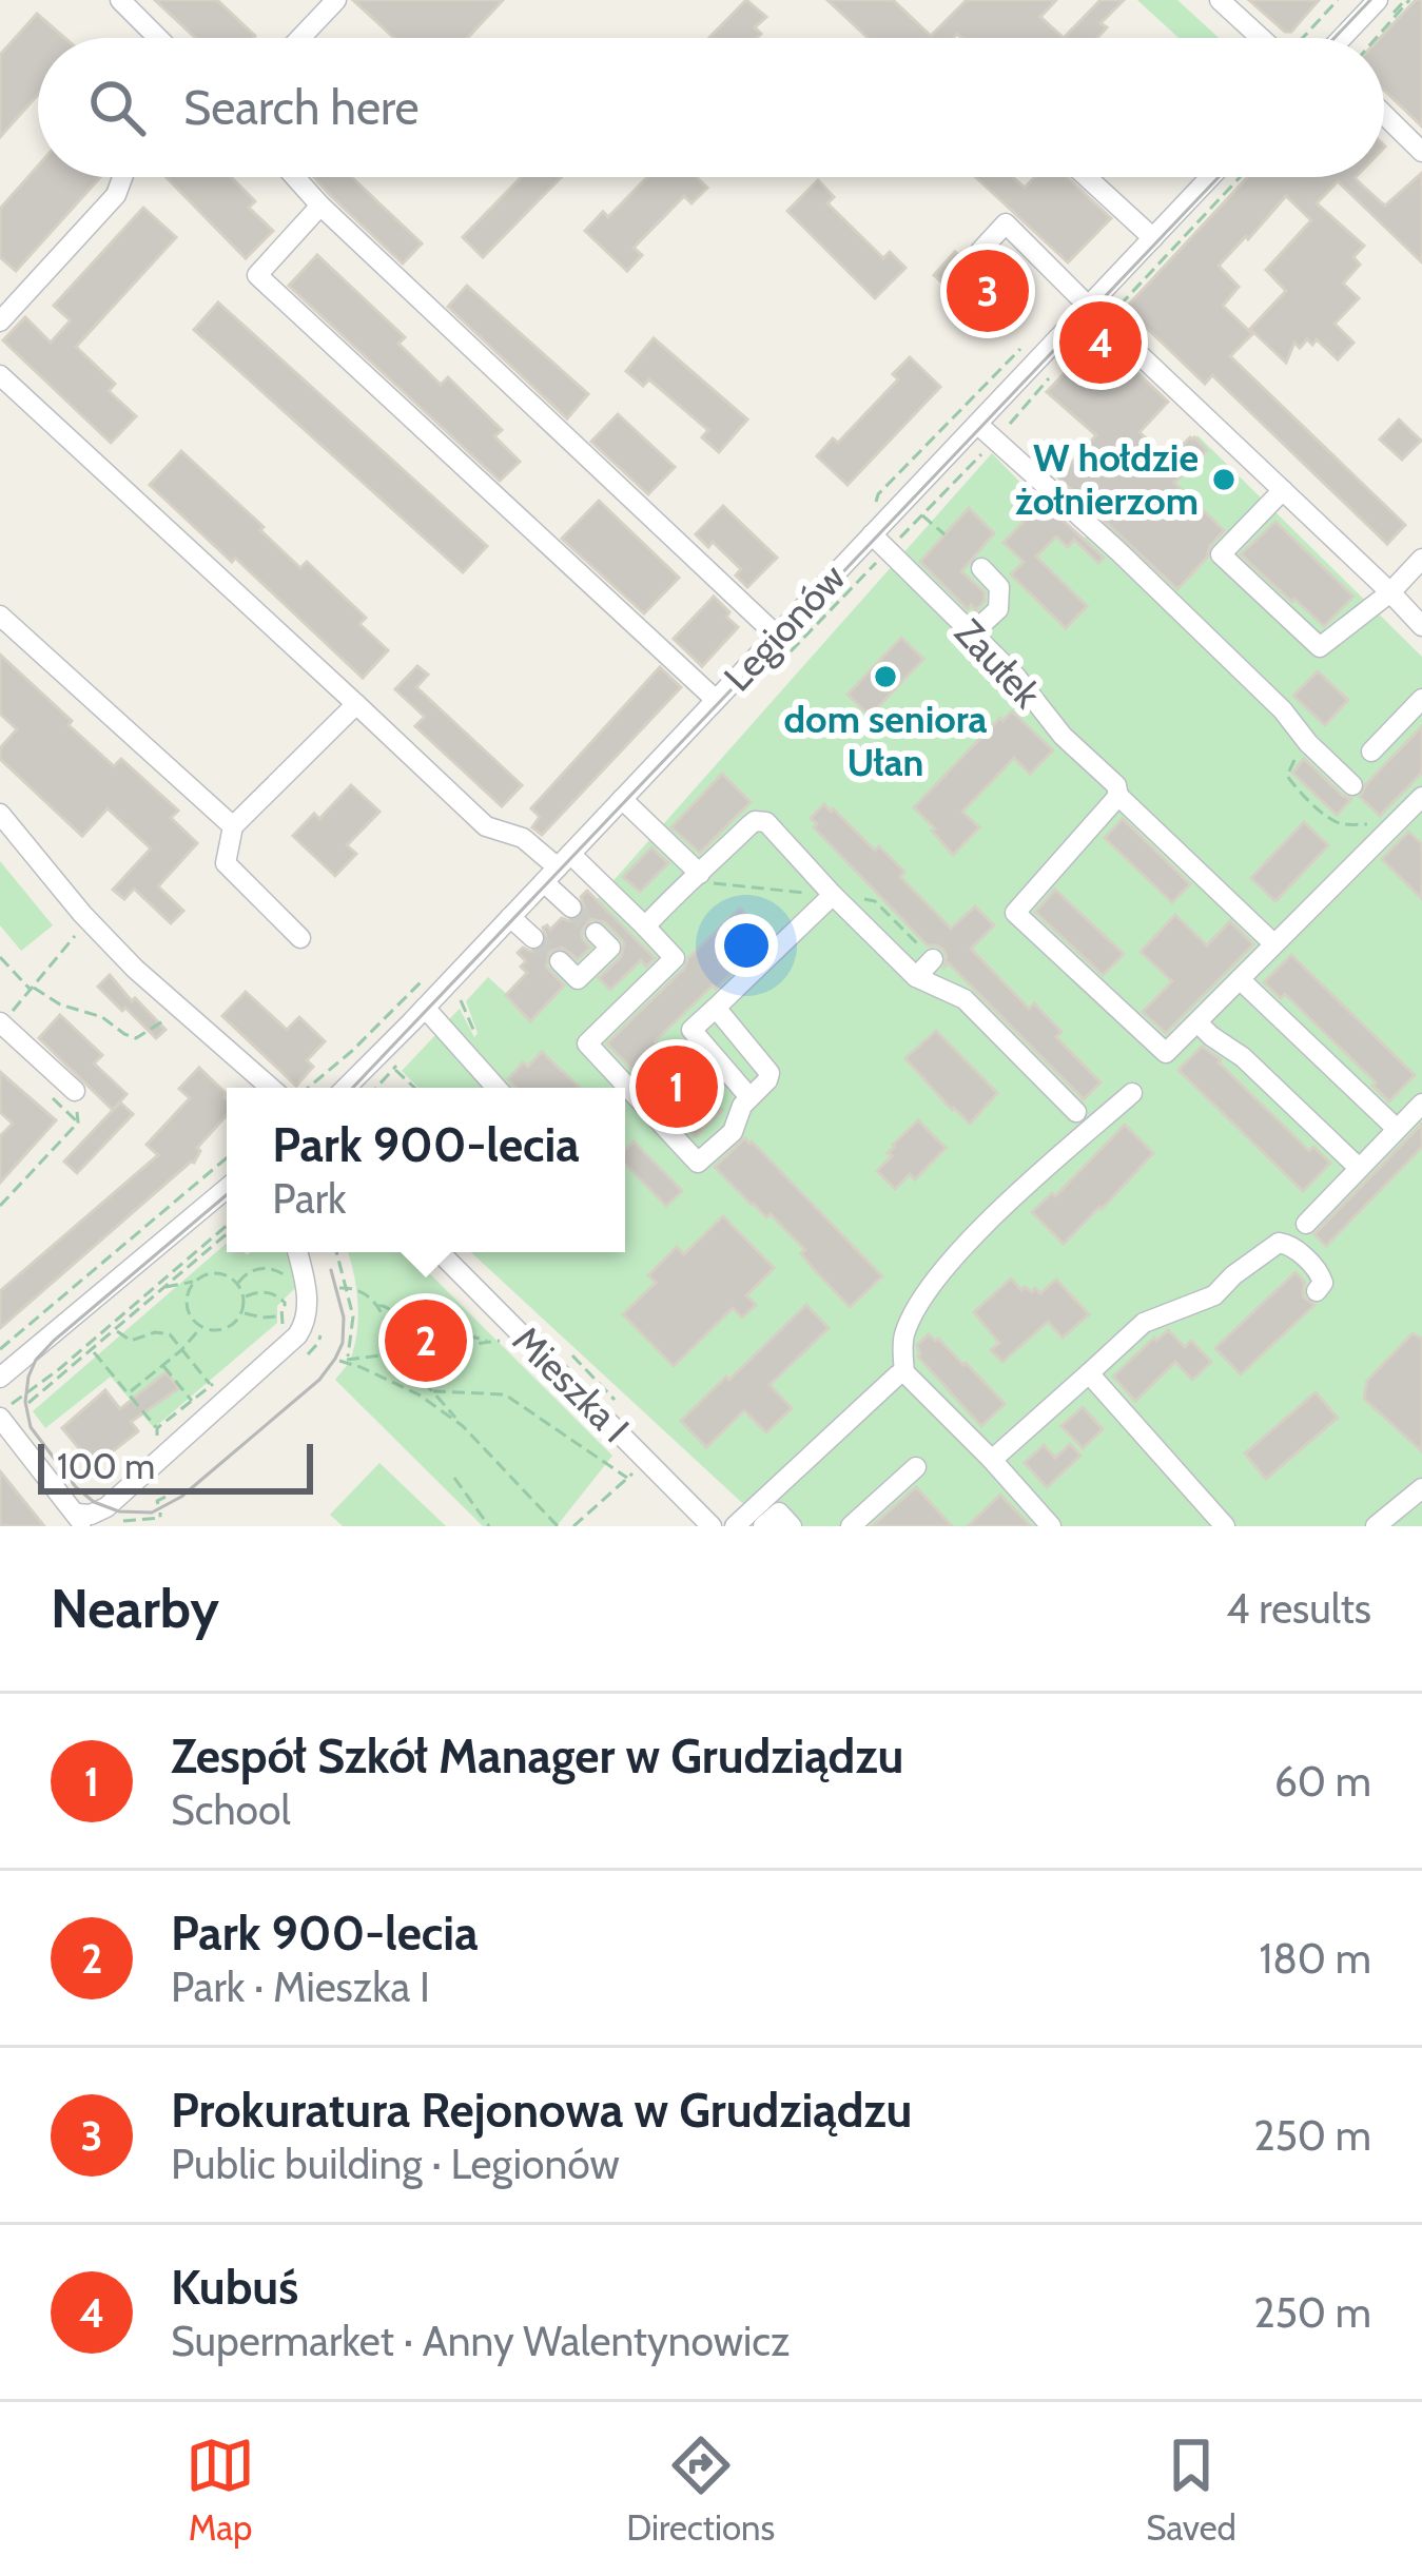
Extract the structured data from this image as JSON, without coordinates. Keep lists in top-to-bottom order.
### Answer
{
  "streets": {
    "street": ["Legionów", "Zaułek", "Mieszka I"]
  },
  "crossings": [
    ["Legionów", "Zaułek"]
  ],
  "places": ["W hołdzie żołnierzom", "dom seniora Ułan"],
  "scale_bar": "100 m",
  "page": {
    "search": "Search here",
    "pins": [
      "3",
      "4",
      "1",
      "2"
    ],
    "popup": ["Park 900-lecia", "Park"],
    "scale": "100 m",
    "heading": ["Nearby", "4 results"],
    "list": [
      {
        "mark": "1",
        "name": "Zespół Szkół Manager w Grudziądzu",
        "note": "School",
        "value": "60 m"
      },
      {
        "mark": "2",
        "name": "Park 900-lecia",
        "note": "Park · Mieszka I",
        "value": "180 m"
      },
      {
        "mark": "3",
        "name": "Prokuratura Rejonowa w Grudziądzu",
        "note": "Public building · Legionów",
        "value": "250 m"
      },
      {
        "mark": "4",
        "name": "Kubuś",
        "note": "Supermarket · Anny Walentynowicz",
        "value": "250 m"
      }
    ],
    "nav": ["Map", "Directions", "Saved"]
  }
}
